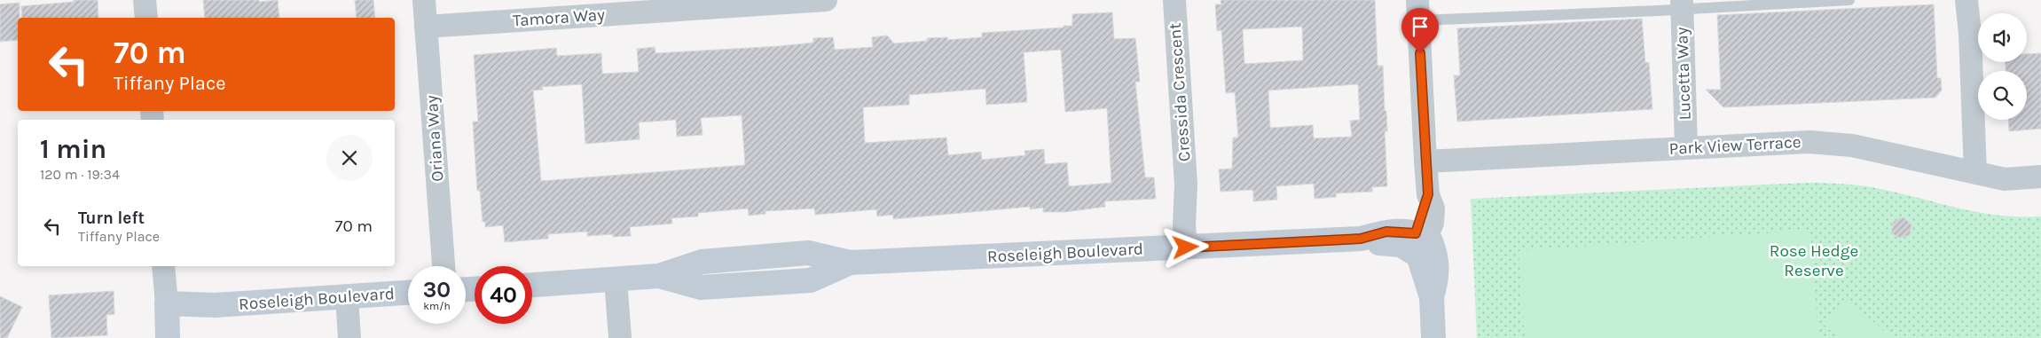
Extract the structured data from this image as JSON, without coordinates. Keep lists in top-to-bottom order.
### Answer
{
  "streets": {
    "street": [
      "Tamora Way",
      "Lucetta Way",
      "Cressida Crescent",
      "Oriana Way",
      "Park View Terrace",
      "Roseleigh Boulevard"
    ]
  },
  "crossings": [
    ["Tamora Way", "Oriana Way"],
    ["Lucetta Way", "Park View Terrace"],
    ["Cressida Crescent", "Roseleigh Boulevard"]
  ],
  "parks": ["Rose Hedge Reserve"],
  "page": {
    "turn": ["70 m", "Tiffany Place"],
    "heading": ["1 min", "120 m · 19:34"],
    "list": [
      {
        "name": "Turn left",
        "note": "Tiffany Place",
        "value": "70 m"
      }
    ],
    "speed": "30 km/h",
    "limit": "40"
  }
}
